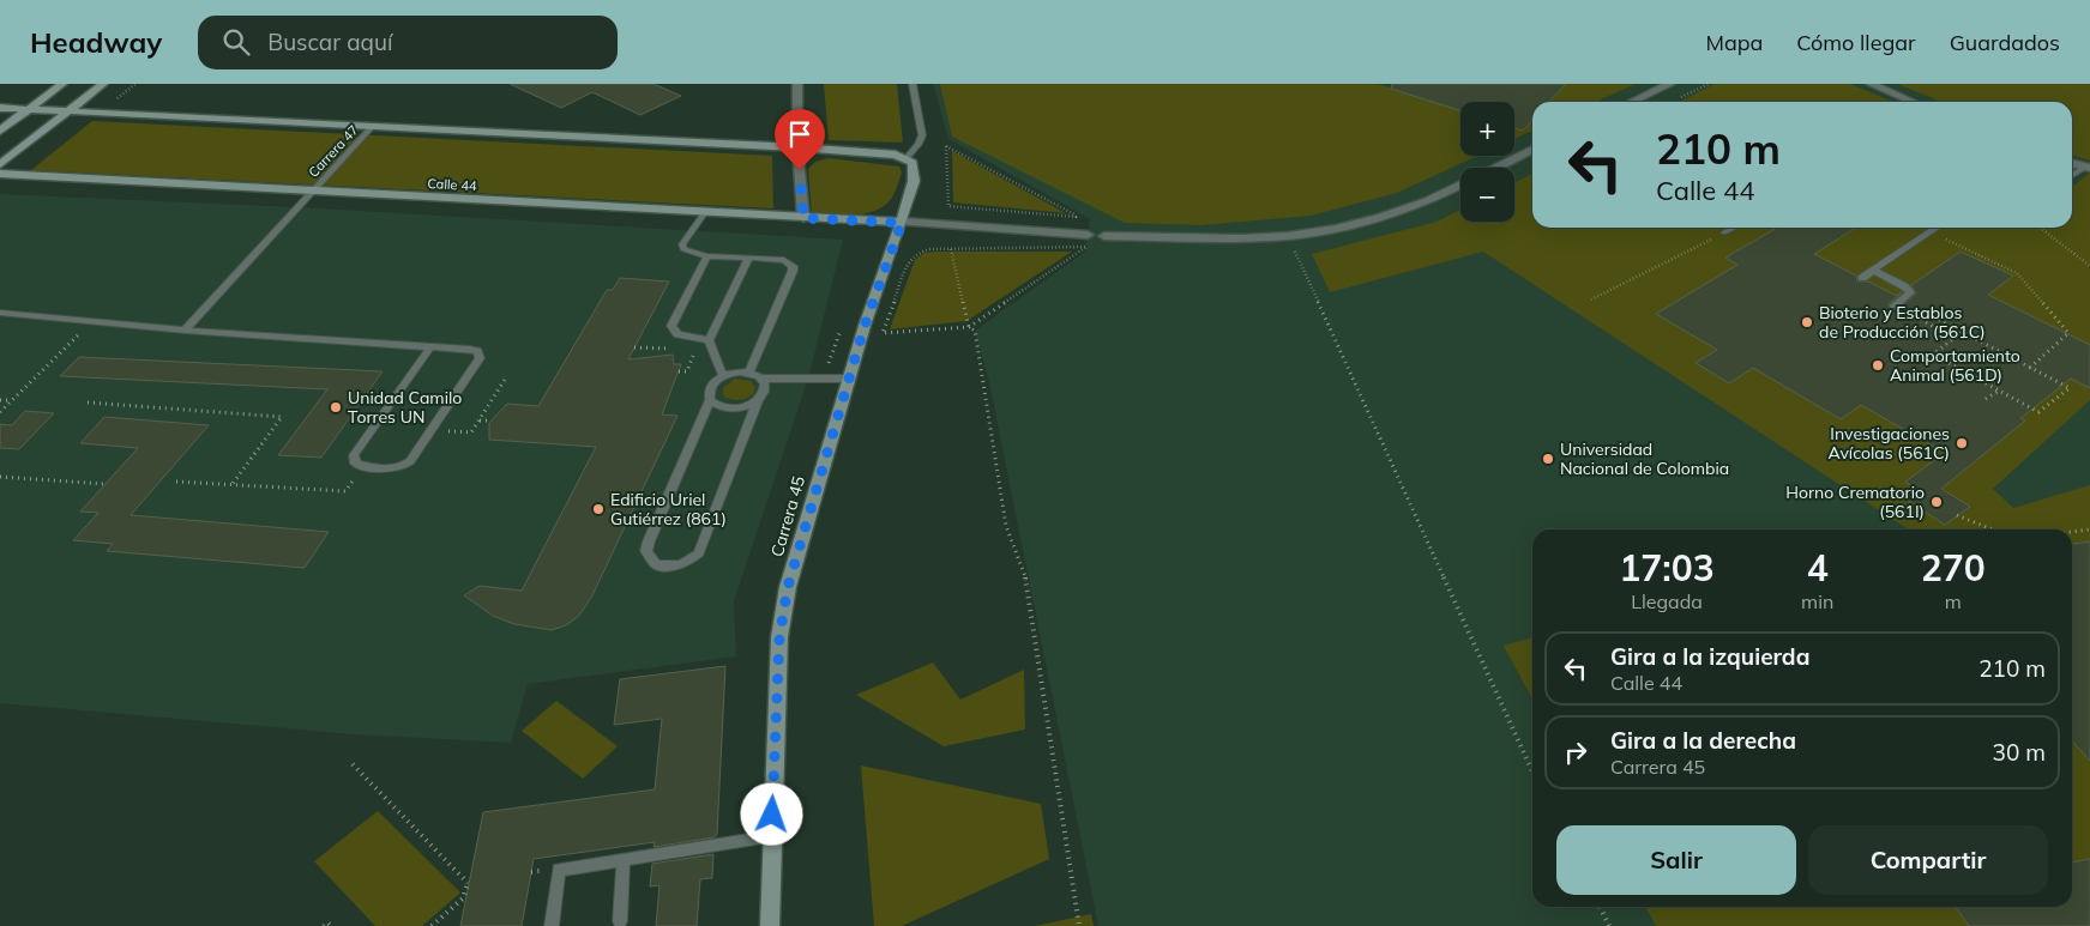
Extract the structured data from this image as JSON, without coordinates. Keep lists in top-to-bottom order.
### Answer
{
  "streets": {
    "street": ["Calle 44", "Carrera 45"],
    "lane": ["Carrera 47"]
  },
  "crossings": [
    ["Carrera 47", "Calle 44"],
    ["Calle 44", "Carrera 45"]
  ],
  "places": [
    "Bioterio y Establos de Producción (561C)",
    "Comportamiento Animal (561D)",
    "Unidad Camilo Torres UN",
    "Investigaciones Avícolas (561C)",
    "Universidad Nacional de Colombia",
    "Horno Crematorio (561I)",
    "Edificio Uriel Gutiérrez (861)"
  ],
  "page": {
    "header": "Headway",
    "search": "Buscar aquí",
    "nav": ["Mapa", "Cómo llegar", "Guardados"],
    "map_buttons": ["+", "−"],
    "turn": ["210 m", "Calle 44"],
    "eta": [
      "17:03",
      "Llegada",
      "4",
      "min",
      "270",
      "m"
    ],
    "list": [
      {
        "name": "Gira a la izquierda",
        "note": "Calle 44",
        "value": "210 m"
      },
      {
        "name": "Gira a la derecha",
        "note": "Carrera 45",
        "value": "30 m"
      }
    ],
    "buttons": ["Salir", "Compartir"]
  }
}
